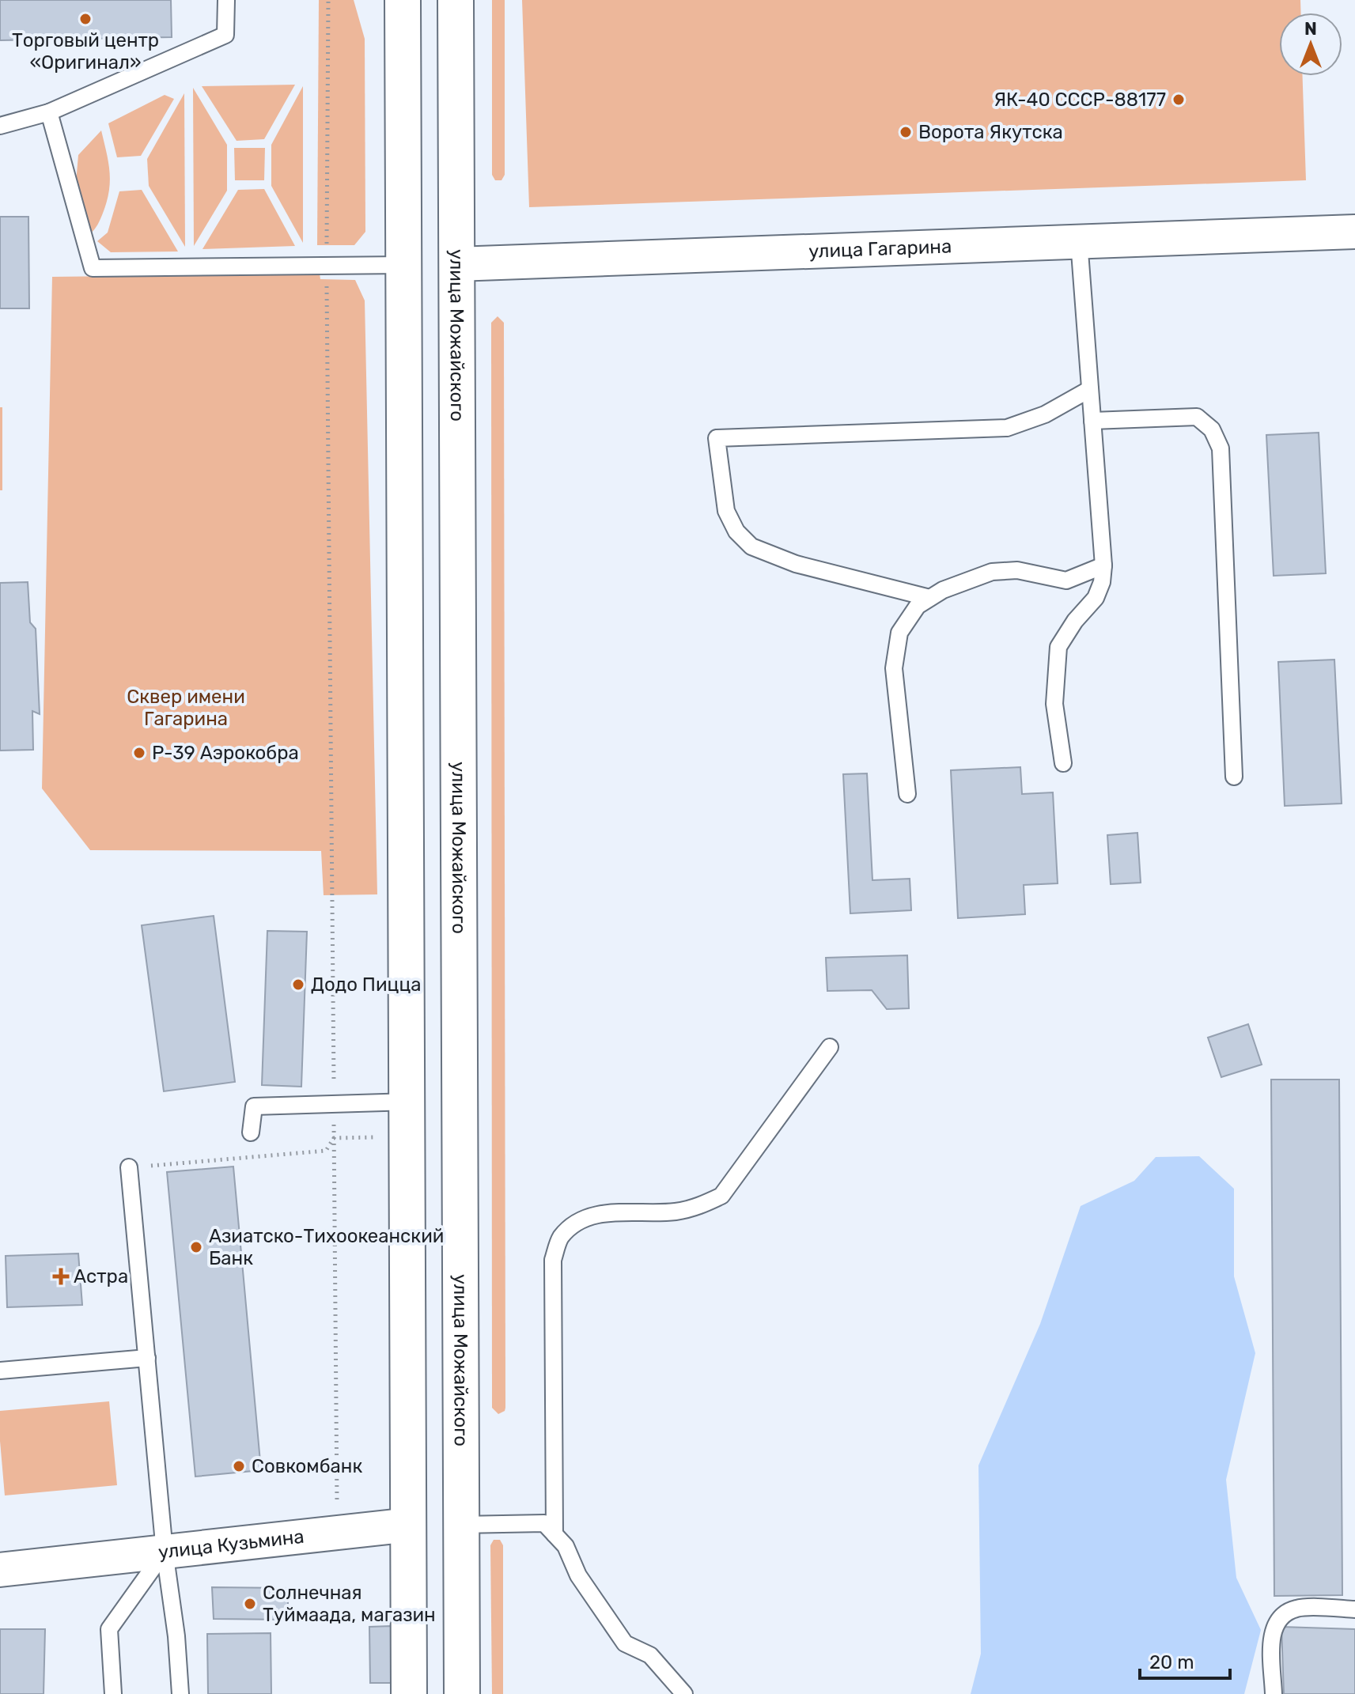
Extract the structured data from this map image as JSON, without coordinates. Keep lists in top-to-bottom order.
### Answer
{
  "streets": {
    "main road": ["улица Гагарина", "улица Можайского", "улица Кузьмина"]
  },
  "crossings": [
    ["улица Гагарина", "улица Можайского"],
    ["улица Можайского", "улица Кузьмина"]
  ],
  "parks": ["Сквер имени Гагарина"],
  "places": {
    "other": [
      "Торговый центр «Оригинал»",
      "ЯК-40 СССР-88177",
      "Ворота Якутска",
      "P-39 Аэрокобра",
      "Додо Пицца",
      "Азиатско-Тихоокеанский Банк",
      "Совкомбанк",
      "Солнечная Туймаада, магазин"
    ],
    "health": ["Астра"]
  },
  "scale_bar": "20 m",
  "north": "top"
}
